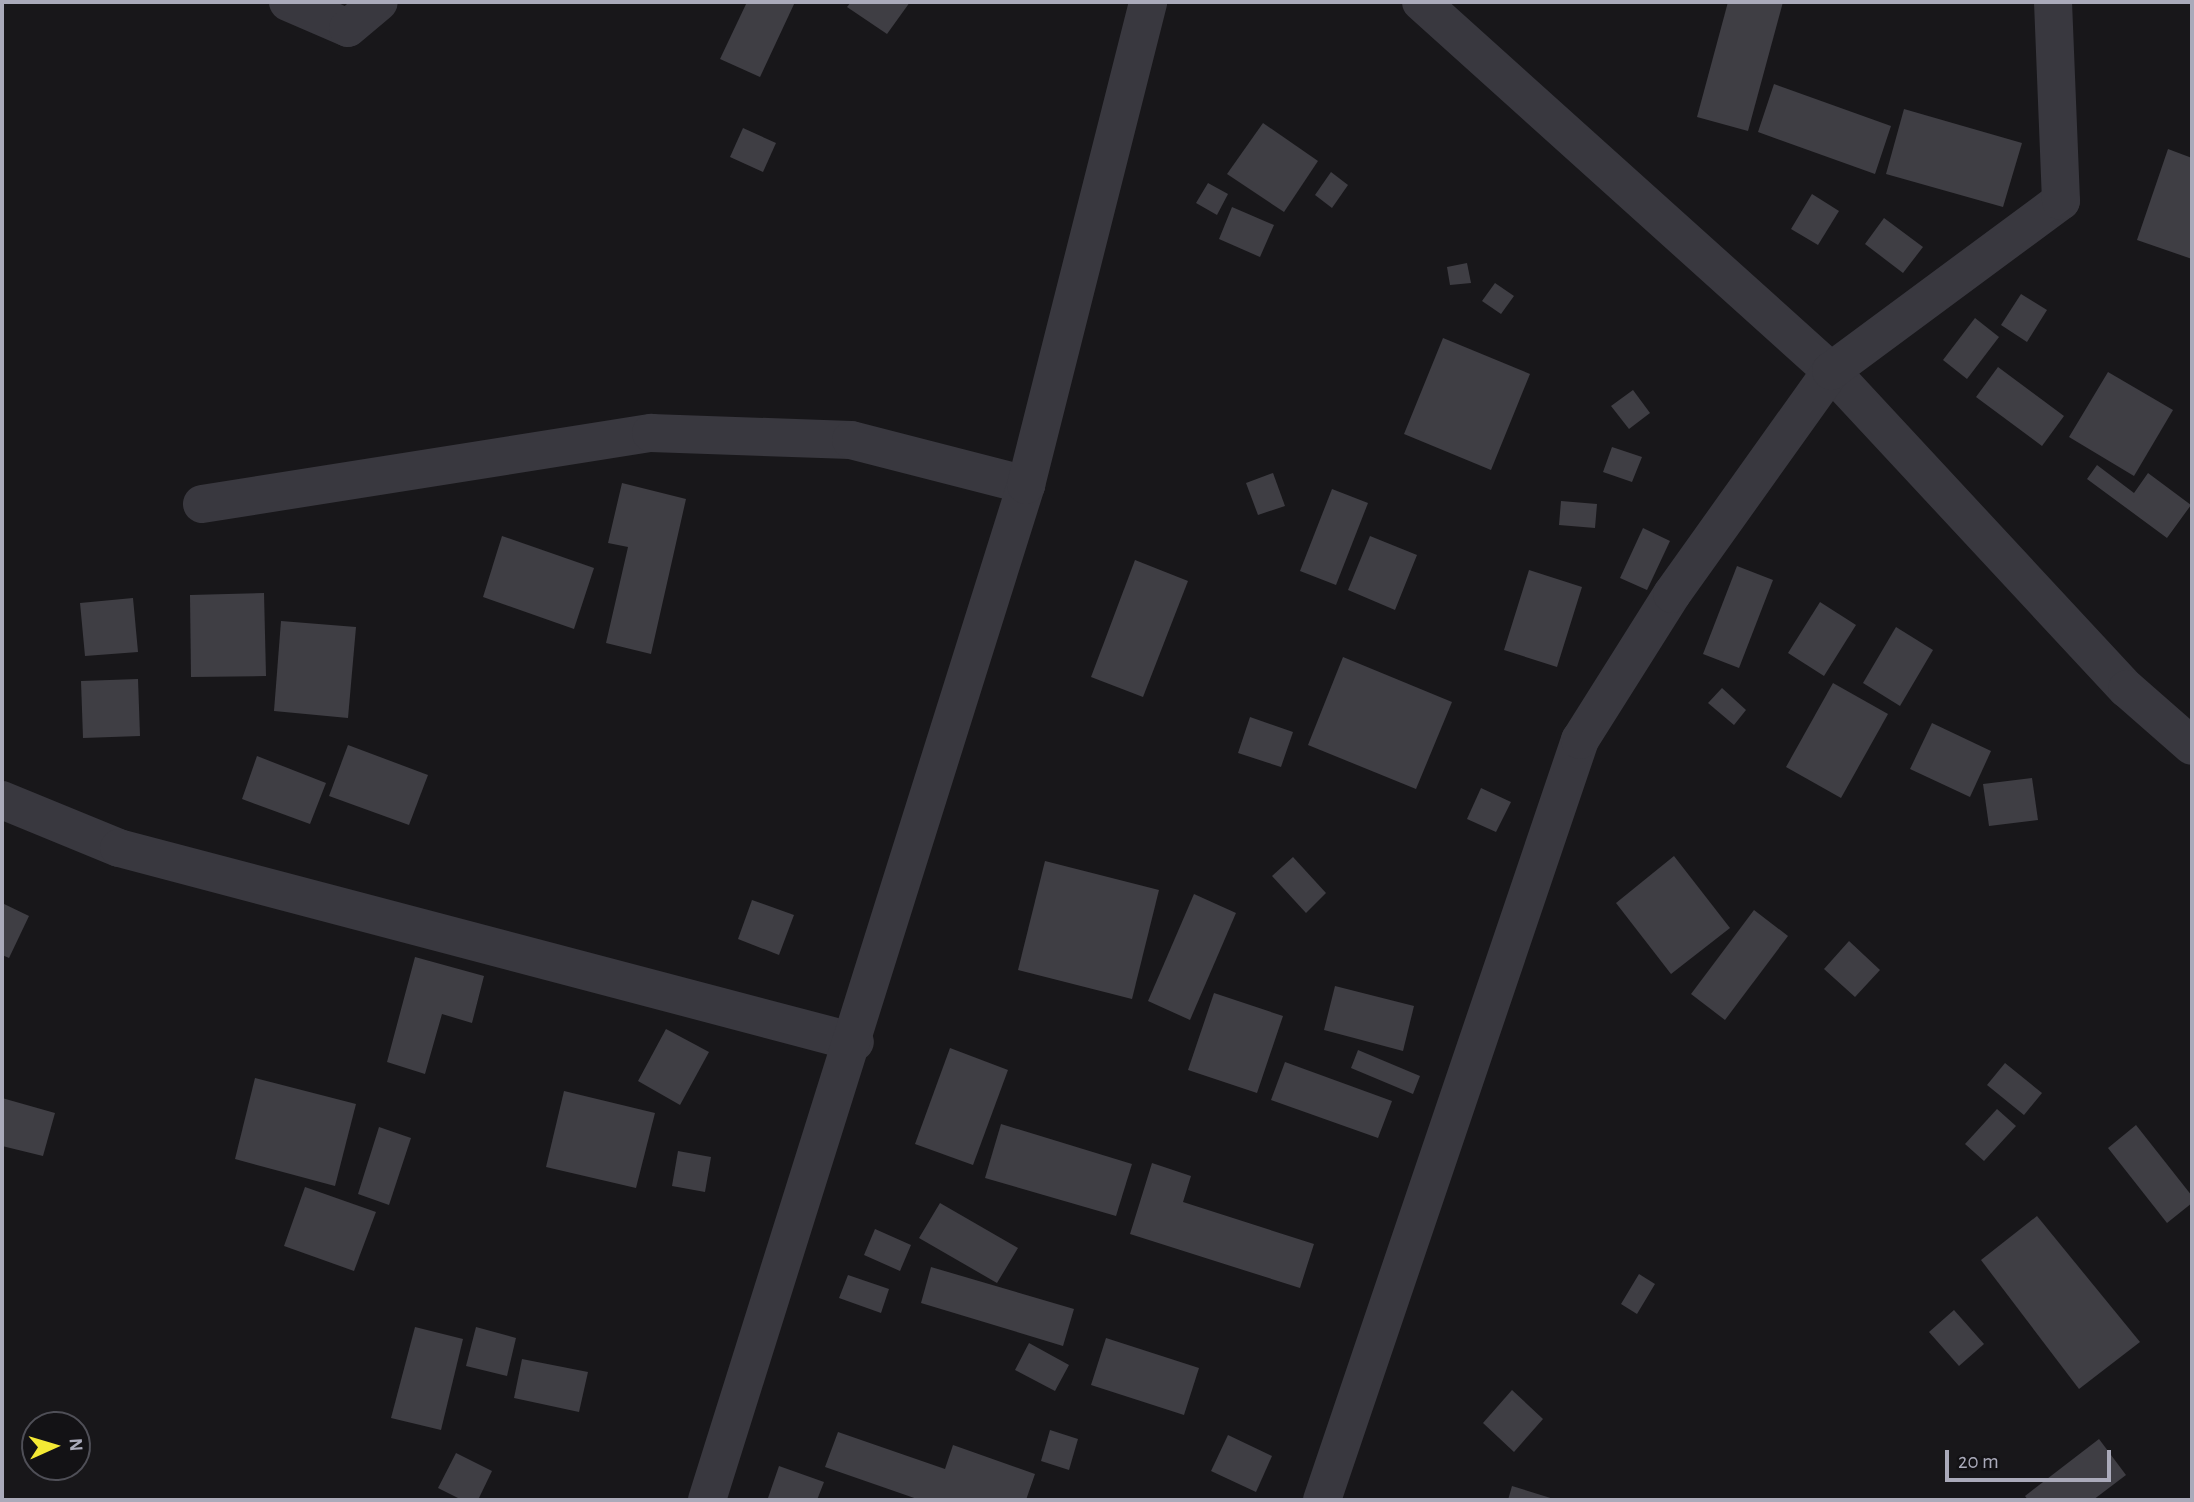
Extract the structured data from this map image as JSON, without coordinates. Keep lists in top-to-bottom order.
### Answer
{
  "scale_bar": "20 m",
  "north": "right"
}
